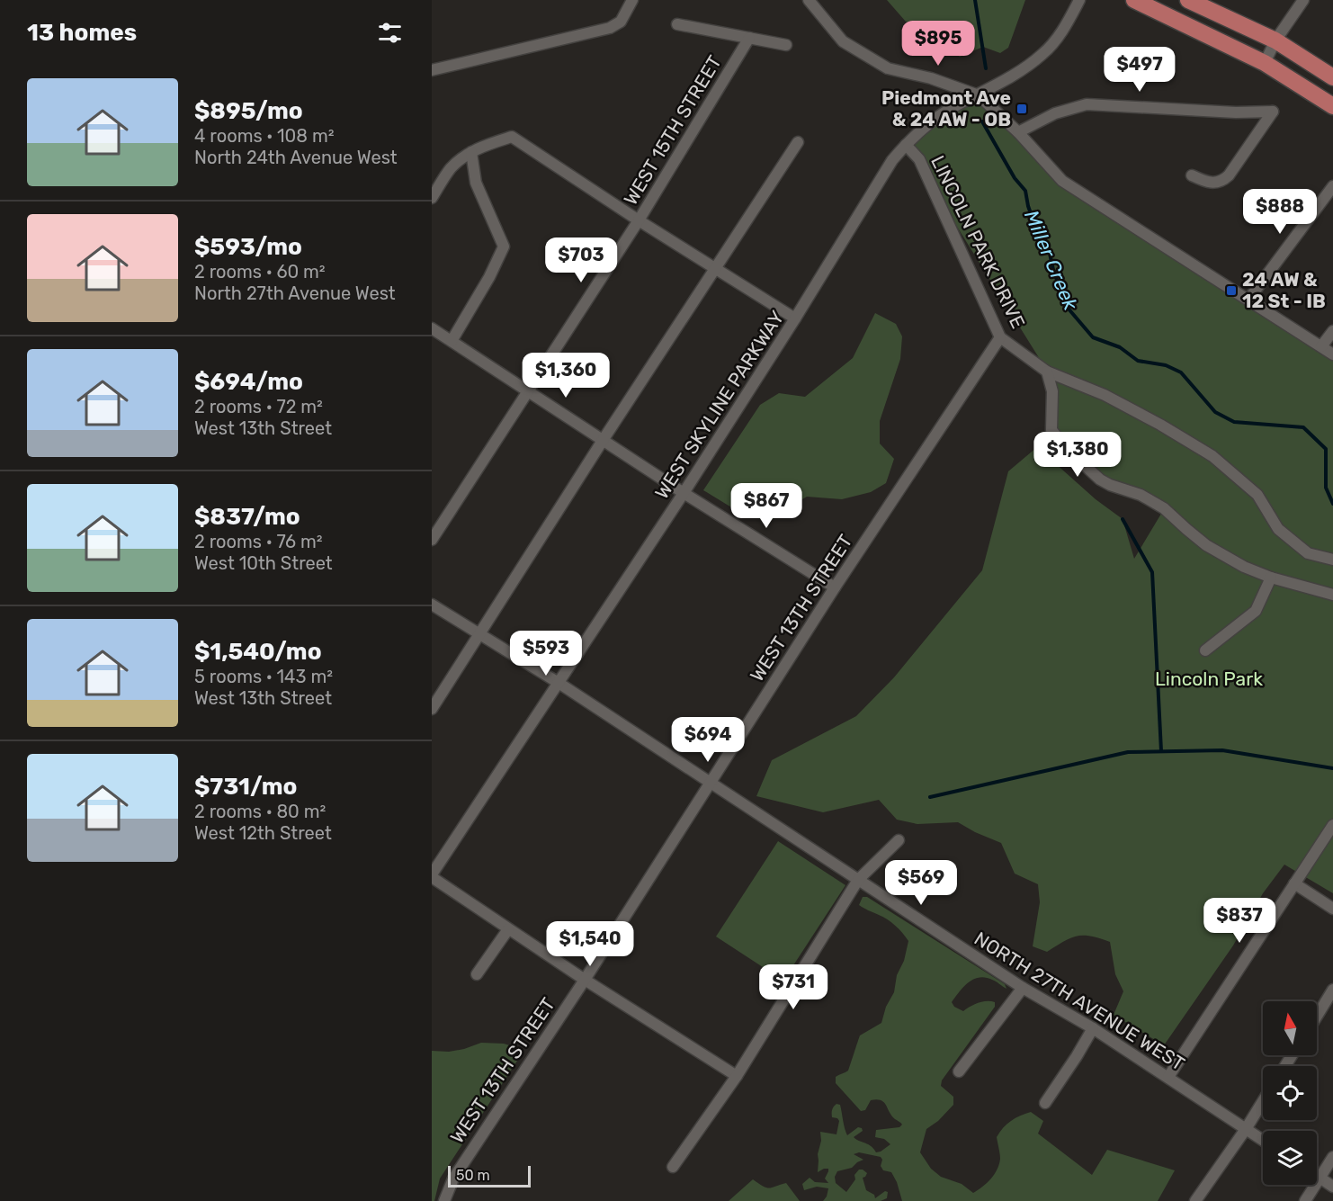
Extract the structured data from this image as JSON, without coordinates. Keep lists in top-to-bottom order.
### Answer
{
  "streets": {
    "street": [
      "WEST 15TH STREET",
      "LINCOLN PARK DRIVE",
      "WEST SKYLINE PARKWAY",
      "WEST 13TH STREET",
      "NORTH 27TH AVENUE WEST"
    ]
  },
  "crossings": [
    ["LINCOLN PARK DRIVE", "WEST SKYLINE PARKWAY"],
    ["LINCOLN PARK DRIVE", "WEST 13TH STREET"],
    ["WEST SKYLINE PARKWAY", "NORTH 27TH AVENUE WEST"],
    ["WEST 13TH STREET", "NORTH 27TH AVENUE WEST"]
  ],
  "water": ["Miller Creek"],
  "parks": ["Lincoln Park"],
  "places": {
    "transit": ["Piedmont Ave & 24 AW - OB", "24 AW & 12 St - IB"]
  },
  "scale_bar": "50 m",
  "north": "top",
  "page": {
    "heading": "13 homes",
    "price": [
      "$895",
      "$497",
      "$888",
      "$703",
      "$1,360",
      "$1,380",
      "$867",
      "$593",
      "$694",
      "$569",
      "$837",
      "$1,540",
      "$731"
    ],
    "list": [
      {
        "name": "$895/mo",
        "note": "4 rooms · 108 m² · North 24th Avenue West"
      },
      {
        "name": "$593/mo",
        "note": "2 rooms · 60 m² · North 27th Avenue West"
      },
      {
        "name": "$694/mo",
        "note": "2 rooms · 72 m² · West 13th Street"
      },
      {
        "name": "$837/mo",
        "note": "2 rooms · 76 m² · West 10th Street"
      },
      {
        "name": "$1,540/mo",
        "note": "5 rooms · 143 m² · West 13th Street"
      },
      {
        "name": "$731/mo",
        "note": "2 rooms · 80 m² · West 12th Street"
      }
    ],
    "scale": "50 m"
  }
}
